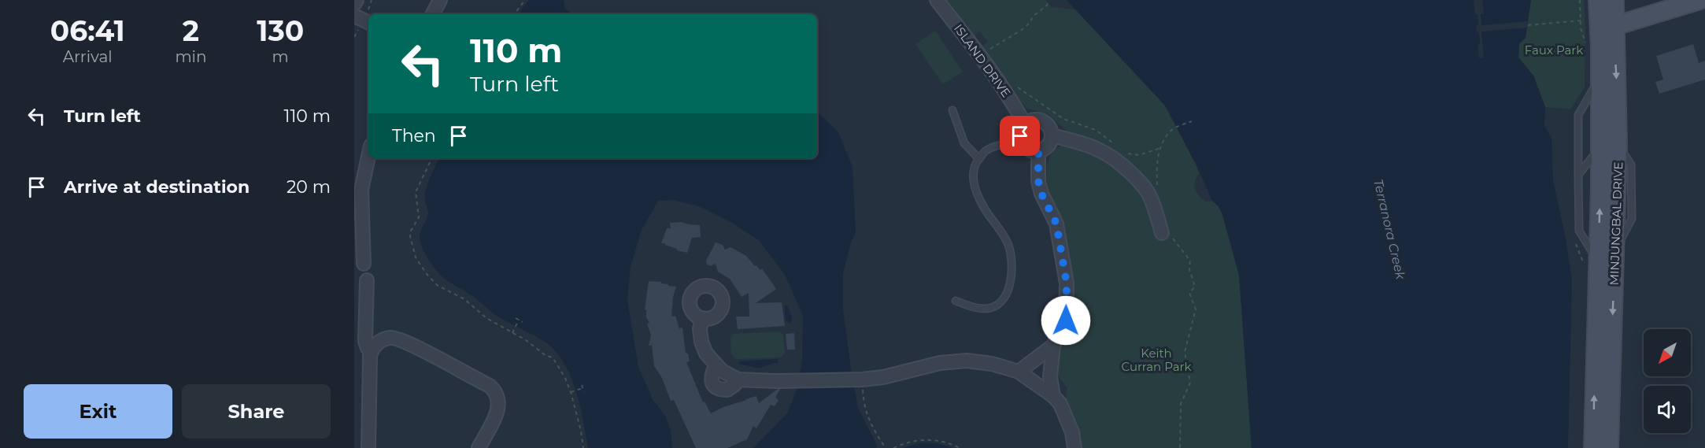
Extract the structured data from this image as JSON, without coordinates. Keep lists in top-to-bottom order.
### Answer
{
  "streets": {
    "main road": ["MINJUNGBAL DRIVE"],
    "street": ["ISLAND DRIVE"]
  },
  "water": ["Terranora Creek"],
  "parks": ["Faux Park", "Keith Curran Park"],
  "north": "bottom left",
  "page": {
    "eta": [
      "06:41",
      "Arrival",
      "2",
      "min",
      "130",
      "m"
    ],
    "turn": ["110 m", "Turn left"],
    "list": [
      {
        "name": "Turn left",
        "value": "110 m"
      },
      {
        "name": "Arrive at destination",
        "value": "20 m"
      }
    ],
    "then": "Then",
    "buttons": ["Exit", "Share"]
  }
}
